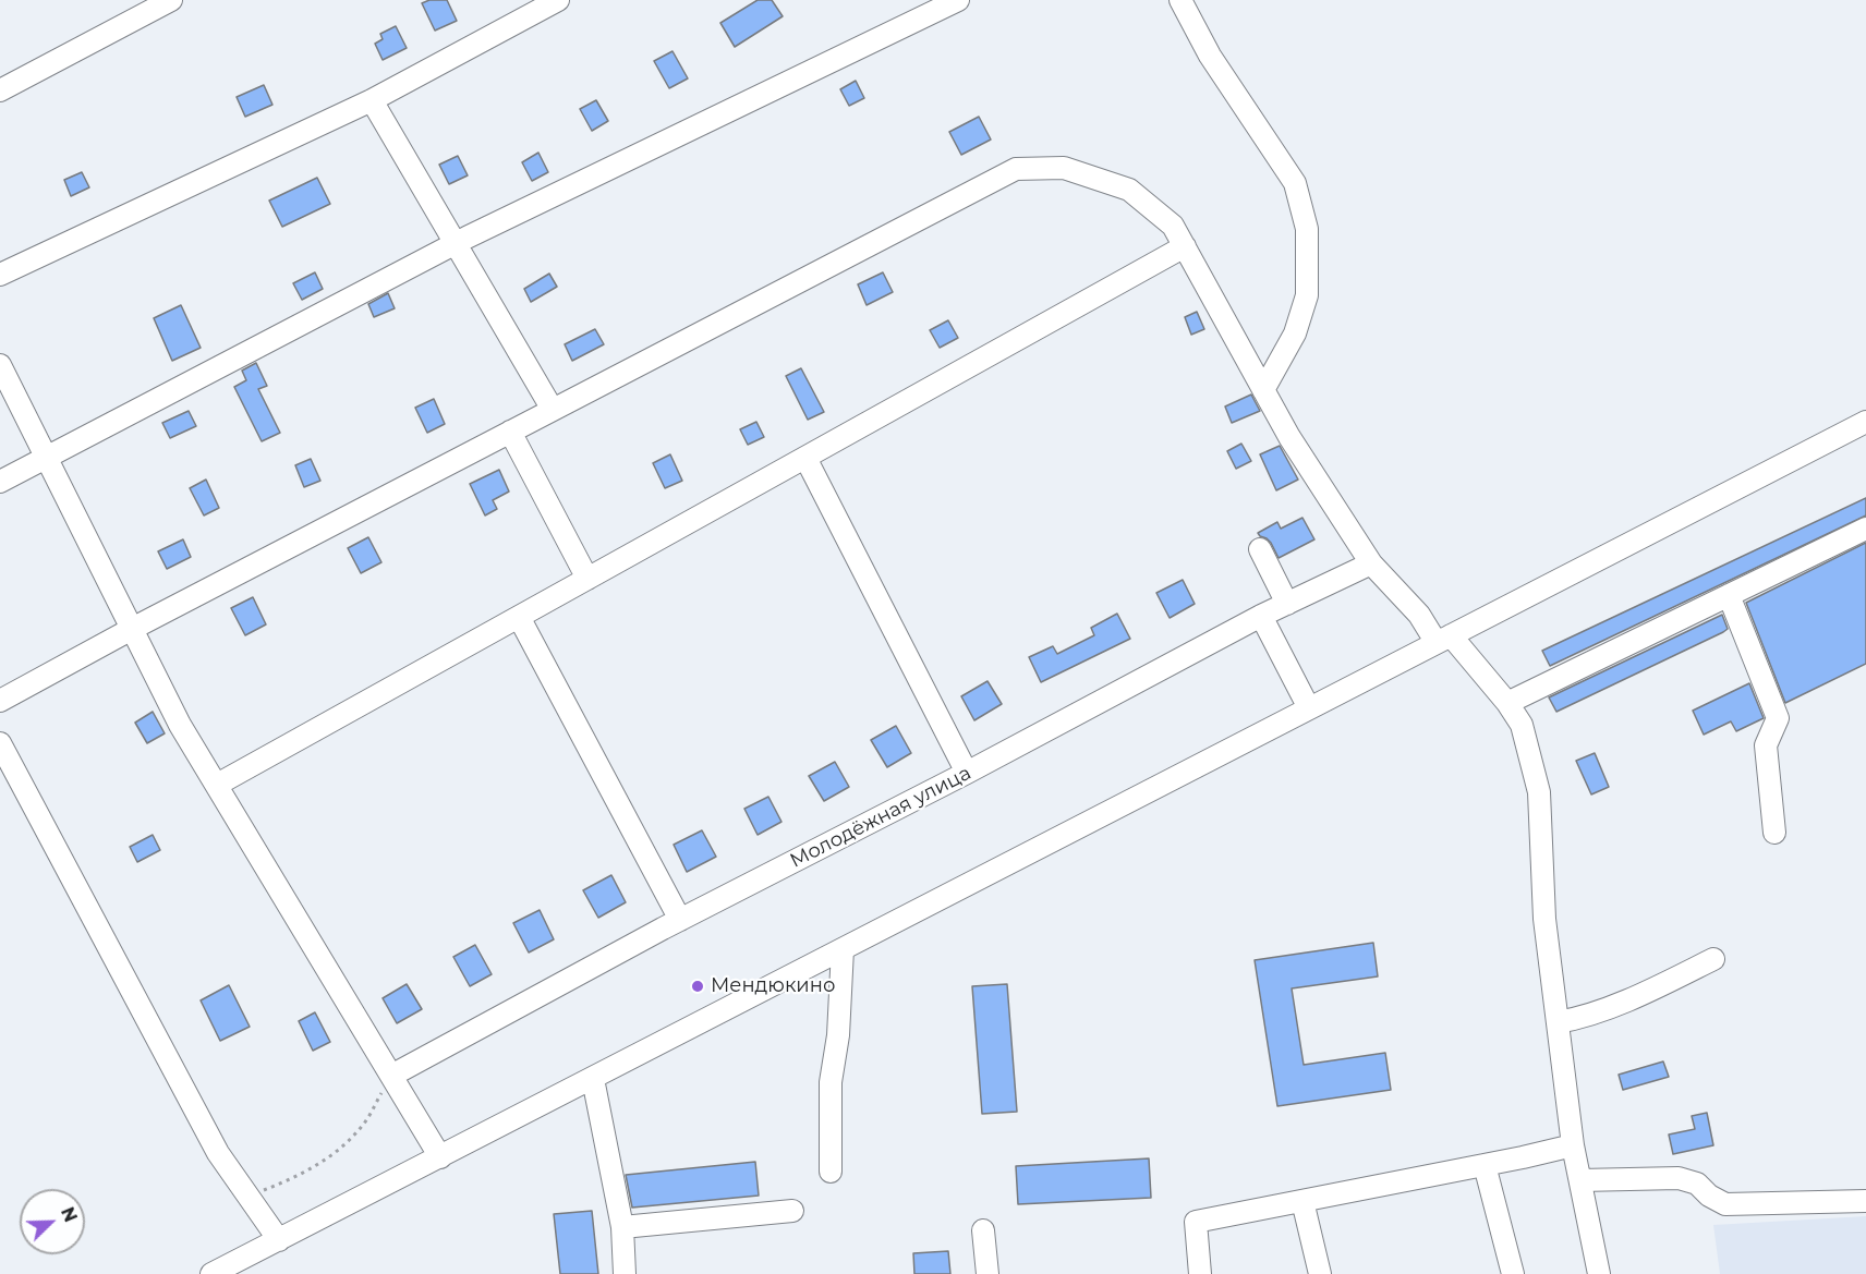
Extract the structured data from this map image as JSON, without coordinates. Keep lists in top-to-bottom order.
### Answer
{
  "streets": {
    "street": ["Молодёжная улица"]
  },
  "places": ["Мендюкино"],
  "north": "top right"
}
